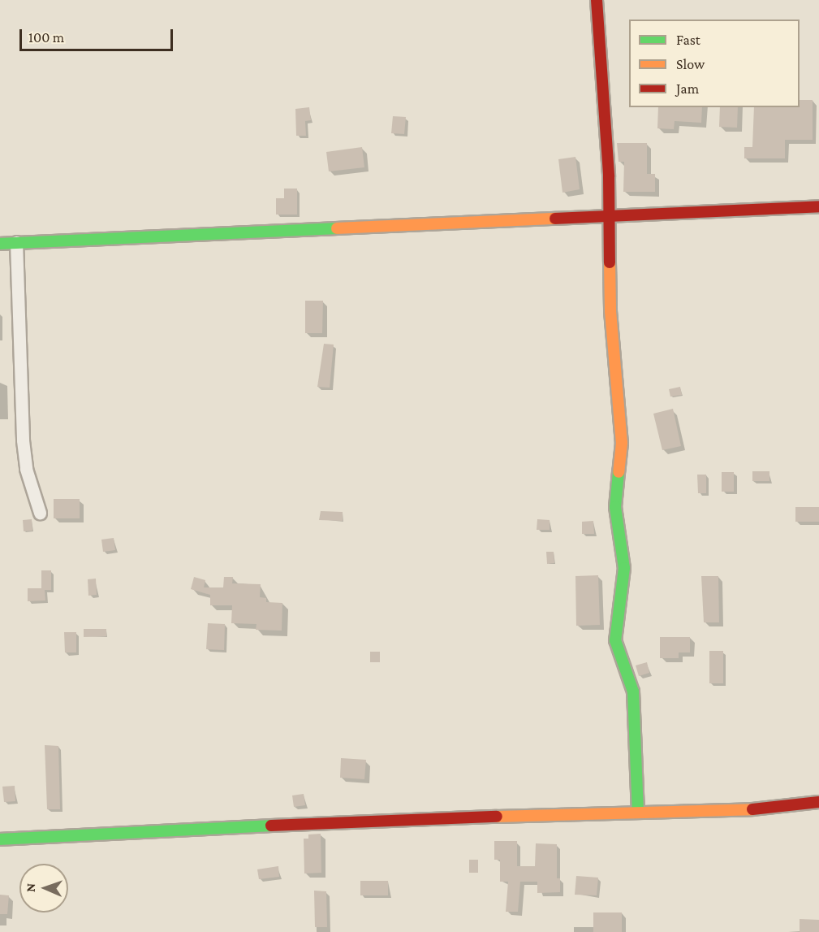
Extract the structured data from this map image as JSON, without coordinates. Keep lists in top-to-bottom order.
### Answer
{
  "legend": ["Fast", "Slow", "Jam"],
  "scale_bar": "100 m",
  "north": "left"
}
